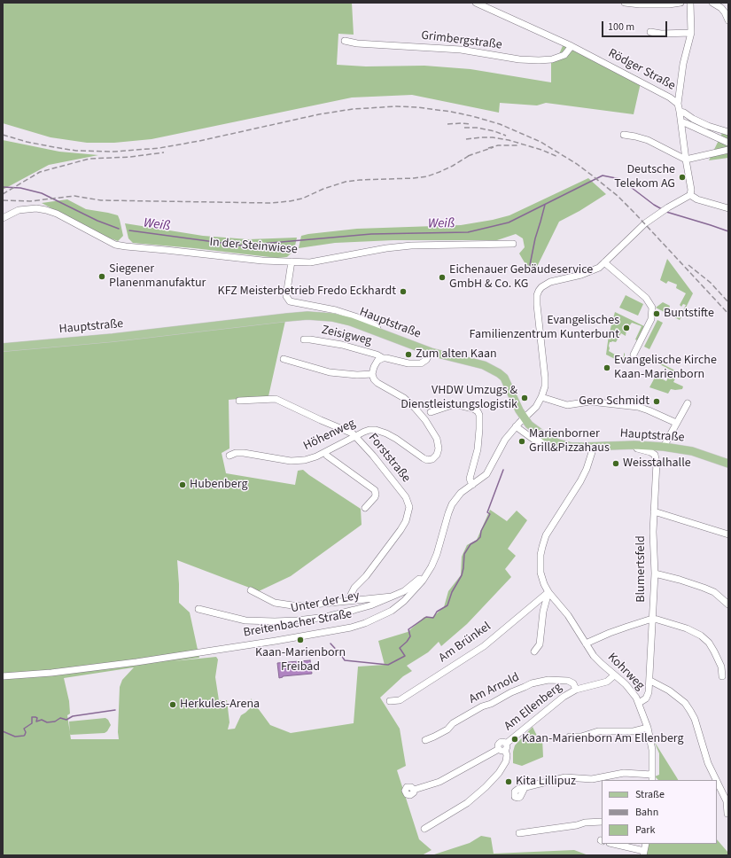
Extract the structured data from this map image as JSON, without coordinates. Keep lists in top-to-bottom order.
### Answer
{
  "streets": {
    "main road": ["Hauptstraße"],
    "street": [
      "Grimbergstraße",
      "Rödger Straße",
      "In der Steinwiese",
      "Zeisigweg",
      "Höhenweg",
      "Forststraße",
      "Blumertsfeld",
      "Unter der Ley",
      "Breitenbacher Straße",
      "Am Brünkel",
      "Kohrweg",
      "Am Arnold",
      "Am Ellenberg"
    ]
  },
  "crossings": [
    ["Grimbergstraße", "Rödger Straße"],
    ["Hauptstraße", "Blumertsfeld"],
    ["Hauptstraße", "Breitenbacher Straße"],
    ["Hauptstraße", "Kohrweg"],
    ["Höhenweg", "Forststraße"],
    ["Blumertsfeld", "Kohrweg"],
    ["Unter der Ley", "Breitenbacher Straße"],
    ["Am Brünkel", "Kohrweg"],
    ["Kohrweg", "Am Ellenberg"],
    ["Am Arnold", "Am Ellenberg"]
  ],
  "water": ["Weiß"],
  "places": [
    "Deutsche Telekom AG",
    "Siegener Planenmanufaktur",
    "Eichenauer Gebäudeservice GmbH & Co. KG",
    "KFZ Meisterbetrieb Fredo Eckhardt",
    "Buntstifte",
    "Evangelisches Familienzentrum Kunterbunt",
    "Zum alten Kaan",
    "Evangelische Kirche Kaan-Marienborn",
    "VHDW Umzugs & Dienstleistungslogistik",
    "Gero Schmidt",
    "Marienborner Grill&Pizzahaus",
    "Weisstalhalle",
    "Hubenberg",
    "Kaan-Marienborn Freibad",
    "Herkules-Arena",
    "Kaan-Marienborn Am Ellenberg",
    "Kita Lillipuz"
  ],
  "legend": ["Straße", "Bahn", "Park"],
  "scale_bar": "100 m"
}
